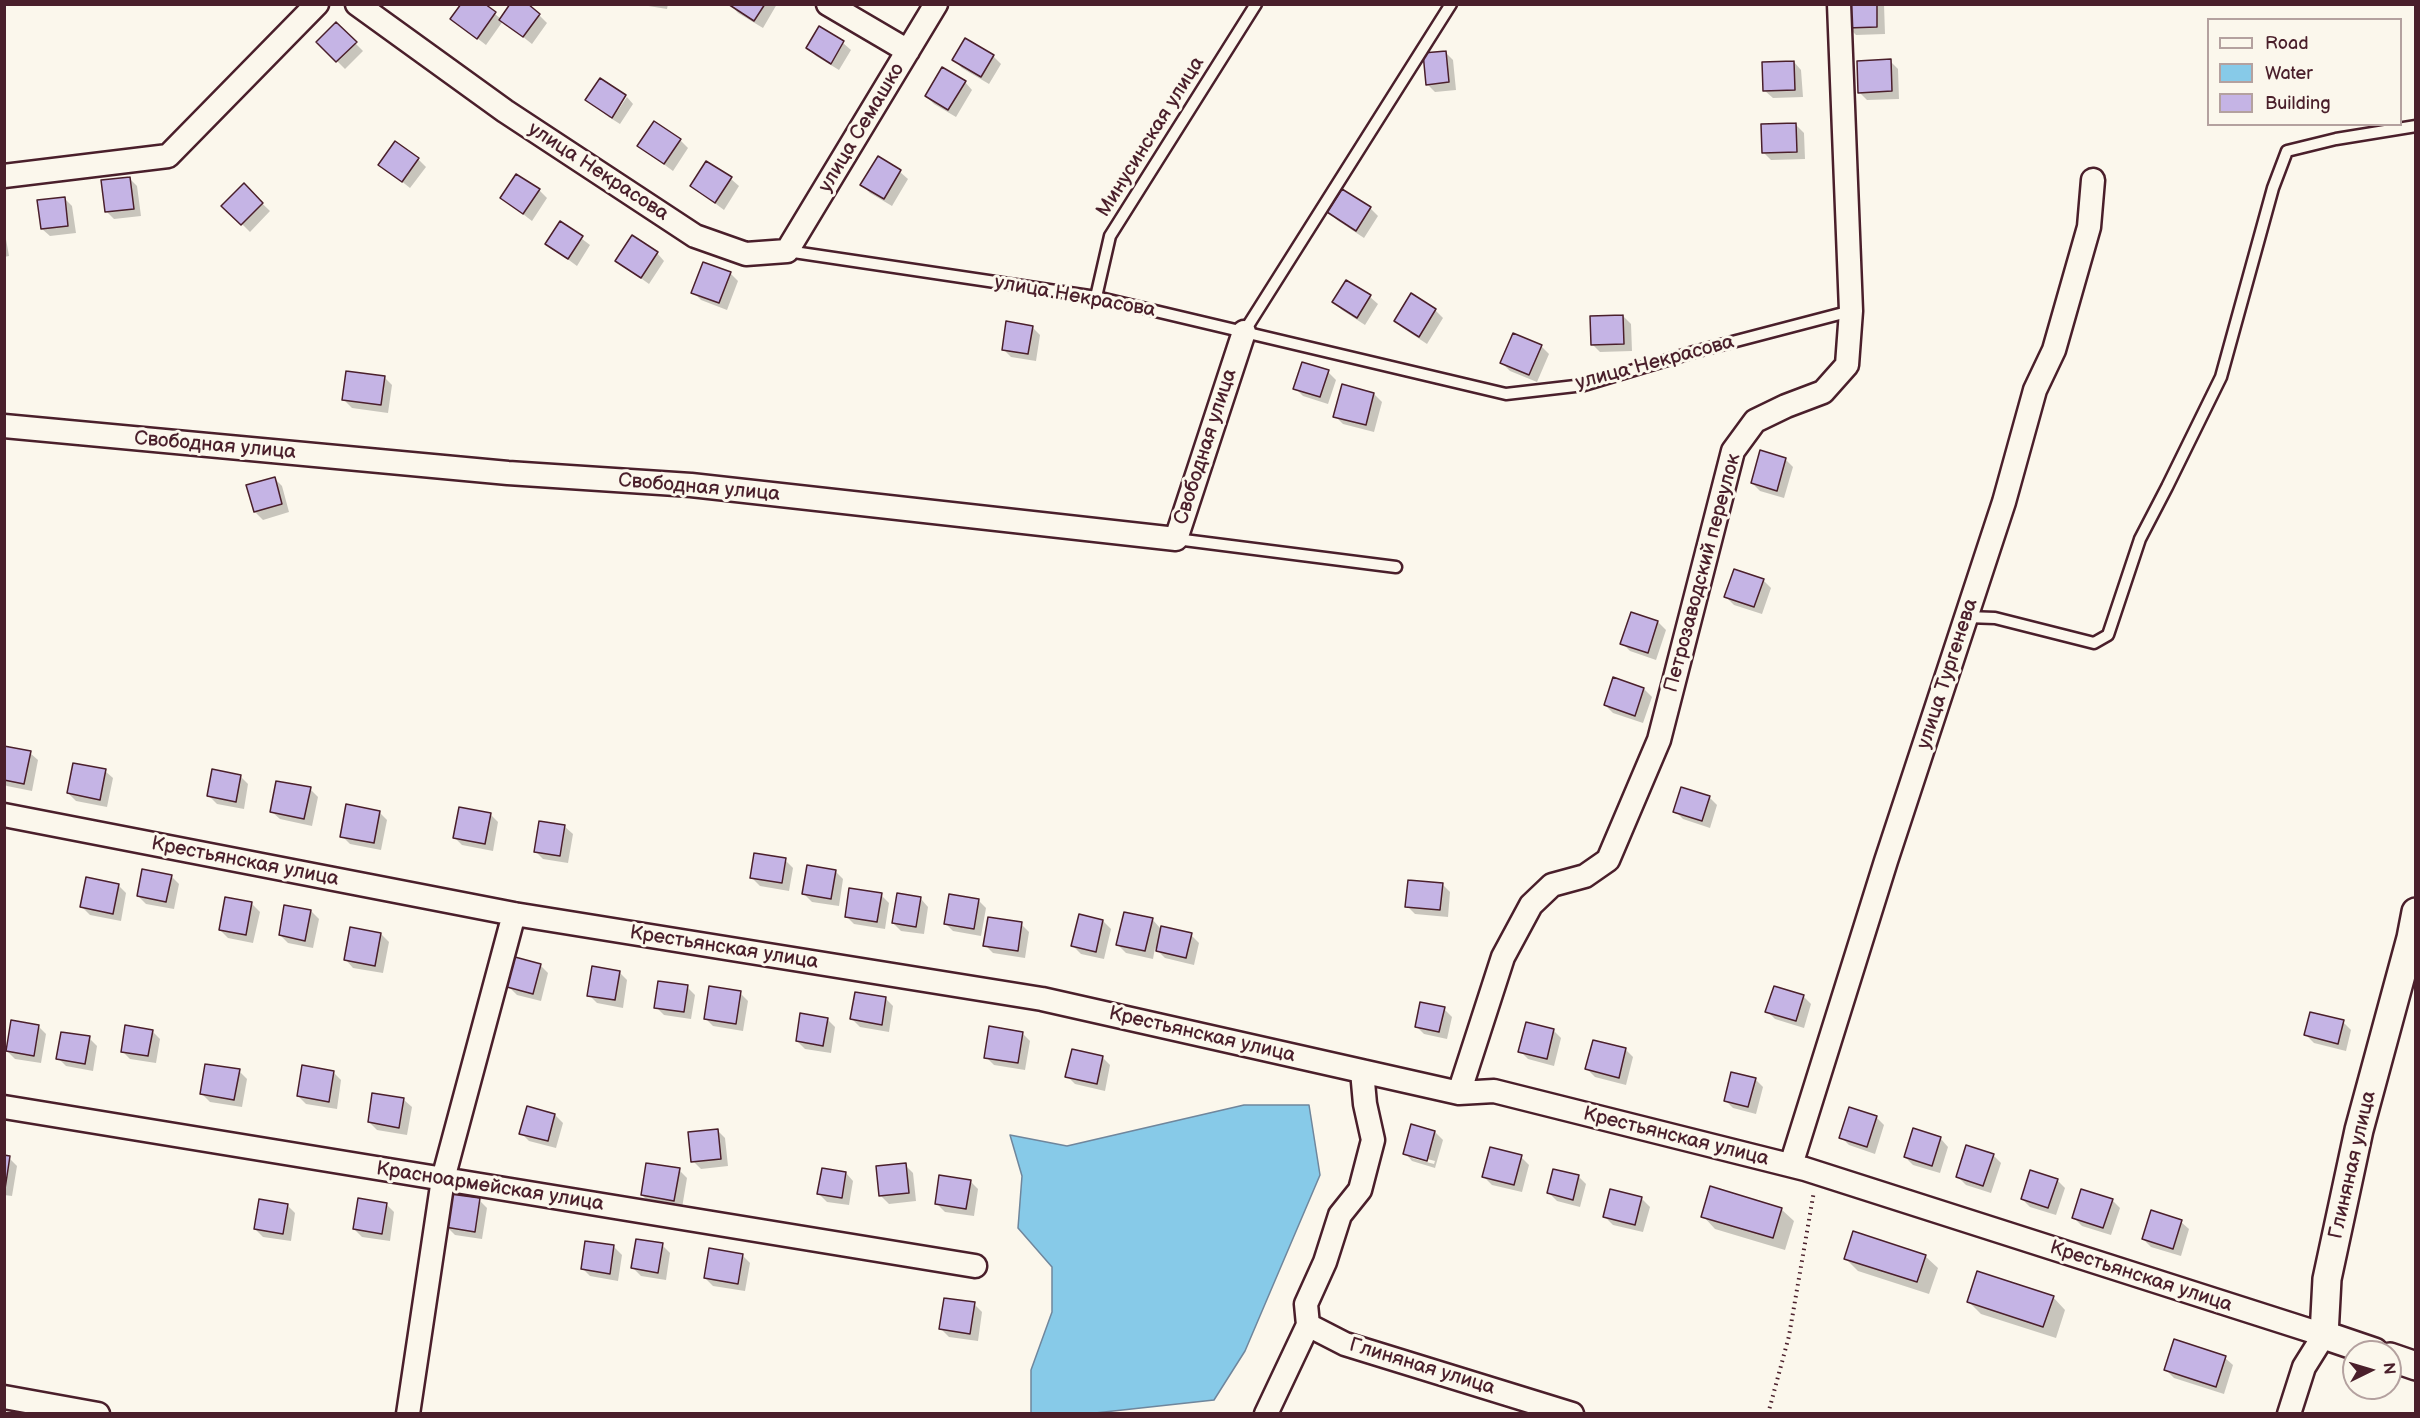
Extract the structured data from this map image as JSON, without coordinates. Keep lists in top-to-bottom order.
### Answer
{
  "streets": {
    "street": [
      "улица Семашко",
      "улица Некрасова",
      "Свободная улица",
      "Петрозаводский переулок",
      "улица Тургенева",
      "Крестьянская улица",
      "Глиняная улица",
      "Красноармейская улица"
    ],
    "lane": ["Минусинская улица"]
  },
  "crossings": [
    ["улица Семашко", "улица Некрасова"],
    ["Минусинская улица", "улица Некрасова"],
    ["улица Некрасова", "Свободная улица"],
    ["улица Некрасова", "Петрозаводский переулок"],
    ["Петрозаводский переулок", "Крестьянская улица"],
    ["улица Тургенева", "Крестьянская улица"],
    ["Крестьянская улица", "Глиняная улица"]
  ],
  "legend": ["Road", "Water", "Building"],
  "north": "right"
}
